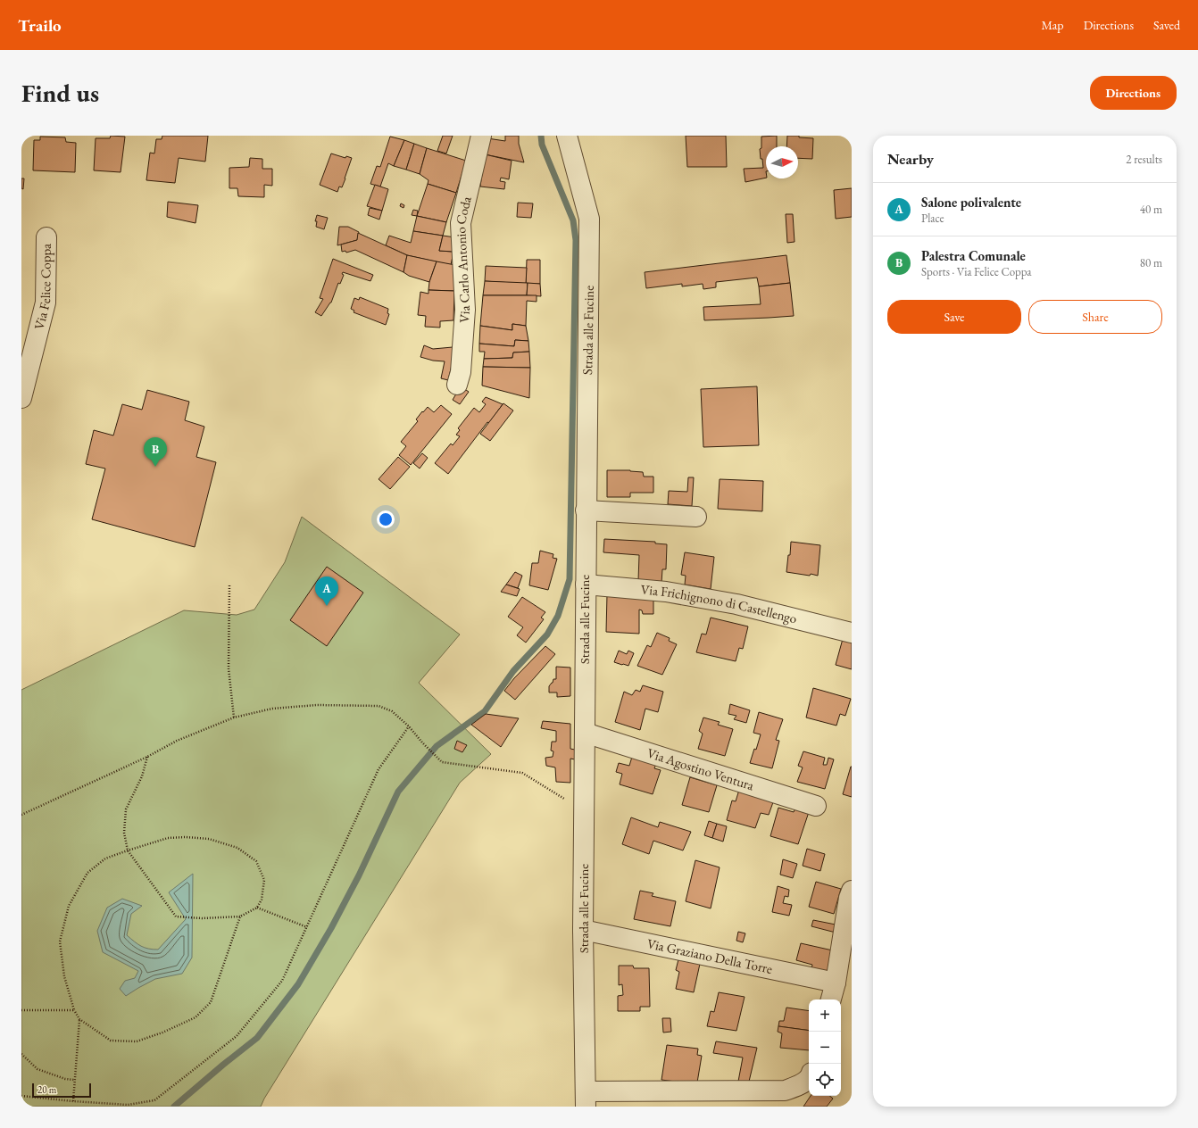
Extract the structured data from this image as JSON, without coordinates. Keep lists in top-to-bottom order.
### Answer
{
  "streets": {
    "street": [
      "Via Carlo Antonio Coda",
      "Via Felice Coppa",
      "Strada alle Fucine",
      "Via Frichignono di Castellengo",
      "Via Agostino Ventura",
      "Via Graziano Della Torre"
    ]
  },
  "crossings": [
    ["Strada alle Fucine", "Via Frichignono di Castellengo"],
    ["Strada alle Fucine", "Via Agostino Ventura"],
    ["Strada alle Fucine", "Via Graziano Della Torre"]
  ],
  "scale_bar": "20 m",
  "north": "right",
  "page": {
    "header": "Trailo",
    "nav": ["Map", "Directions", "Saved"],
    "buttons": [
      "Directions",
      ["Save", "Share"]
    ],
    "title": "Find us",
    "heading": ["Nearby", "2 results"],
    "list": [
      {
        "mark": "A",
        "name": "Salone polivalente",
        "note": "Place",
        "value": "40 m"
      },
      {
        "mark": "B",
        "name": "Palestra Comunale",
        "note": "Sports · Via Felice Coppa",
        "value": "80 m"
      }
    ],
    "pins": ["B", "A"],
    "map_buttons": ["+", "−"],
    "scale": "20 m"
  }
}
